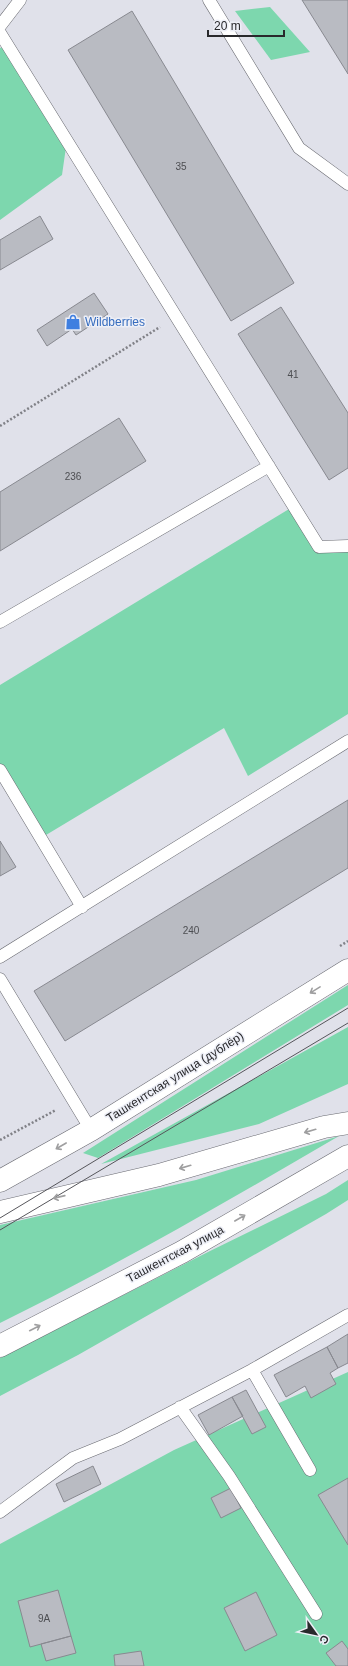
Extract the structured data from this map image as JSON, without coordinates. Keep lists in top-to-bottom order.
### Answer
{
  "streets": {
    "main road": ["Ташкентская улица (дублёр)", "Ташкентская улица"]
  },
  "places": {
    "shop": ["Wildberries"]
  },
  "house_numbers": [
    "35",
    "41",
    "236",
    "240",
    "9А"
  ],
  "scale_bar": "20 m",
  "north": "bottom right"
}
